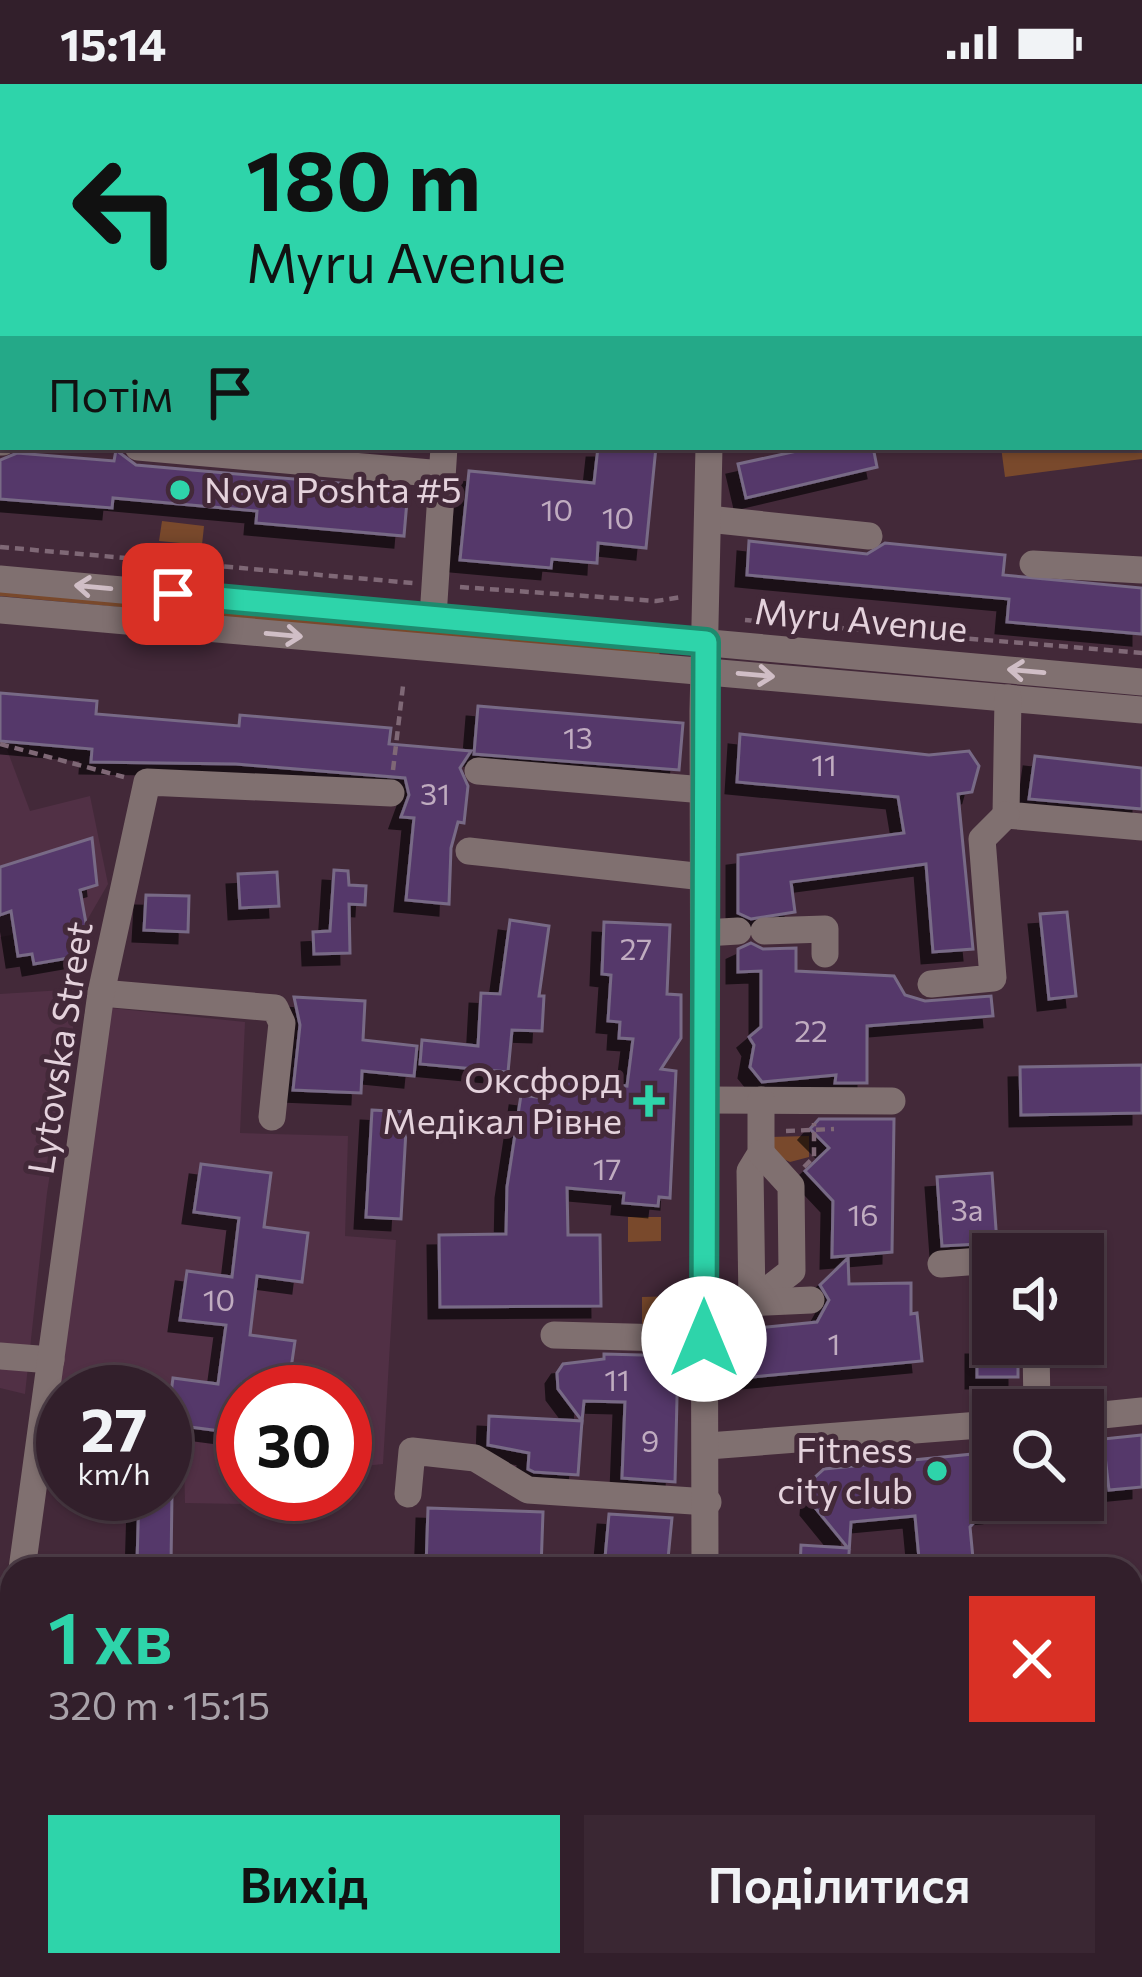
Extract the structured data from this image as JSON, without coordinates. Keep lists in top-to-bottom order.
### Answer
{
  "streets": {
    "street": ["Myru Avenue", "Lytovska Street"]
  },
  "places": {
    "other": ["Nova Poshta #5", "Fitness city club"],
    "health": ["Оксфорд Медікал Рівне"]
  },
  "house_numbers": [
    "10",
    "10",
    "13",
    "11",
    "31",
    "27",
    "22",
    "17",
    "3а",
    "16",
    "10",
    "1",
    "11",
    "9"
  ],
  "page": {
    "status": "15:14",
    "turn": ["180 m", "Myru Avenue"],
    "then": "Потім",
    "speed": "27 km/h",
    "limit": "30",
    "heading": ["1 хв", "320 m · 15:15"],
    "buttons": ["Вихід", "Поділитися"]
  }
}
